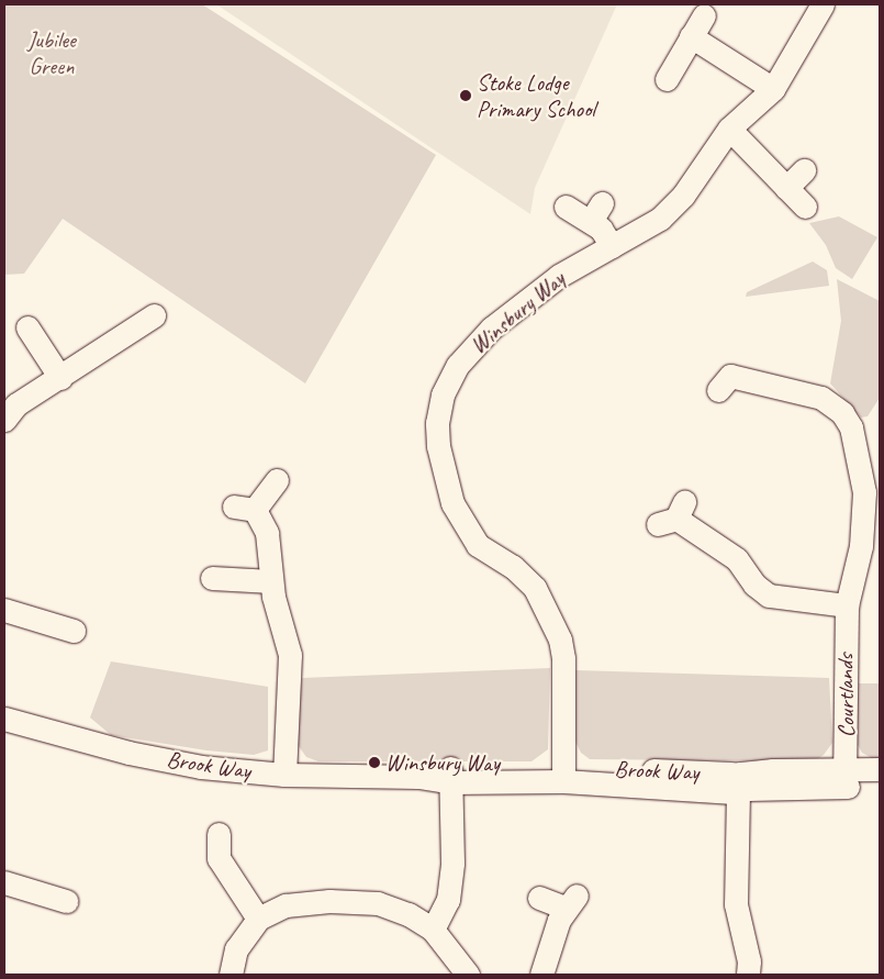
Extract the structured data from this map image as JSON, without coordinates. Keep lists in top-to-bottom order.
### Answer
{
  "streets": {
    "street": ["Winsbury Way", "Courtlands", "Brook Way"]
  },
  "crossings": [
    ["Winsbury Way", "Brook Way"],
    ["Courtlands", "Brook Way"]
  ],
  "parks": ["Jubilee Green"],
  "places": ["Stoke Lodge Primary School", "Winsbury Way"]
}
